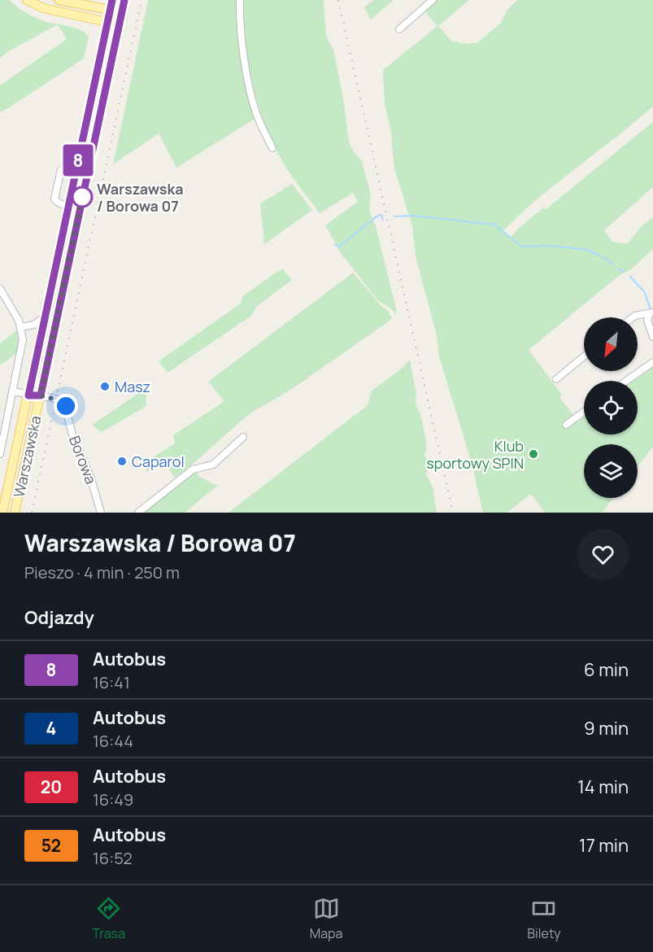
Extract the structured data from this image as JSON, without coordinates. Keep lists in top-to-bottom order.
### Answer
{
  "streets": {
    "main road": ["Warszawska"],
    "street": ["Borowa"]
  },
  "crossings": [
    ["Warszawska", "Borowa"]
  ],
  "places": [
    "Warszawska / Borowa 07",
    "Masz",
    "Klub sportowy SPIN",
    "Caparol"
  ],
  "lines": ["bus line 8"],
  "north": "bottom left",
  "page": {
    "on_map": "8",
    "heading": [
      ["Warszawska / Borowa 07", "Pieszo · 4 min · 250 m"],
      "Odjazdy"
    ],
    "list": [
      {
        "mark": "8",
        "name": "Autobus",
        "note": "16:41",
        "value": "6 min"
      },
      {
        "mark": "4",
        "name": "Autobus",
        "note": "16:44",
        "value": "9 min"
      },
      {
        "mark": "20",
        "name": "Autobus",
        "note": "16:49",
        "value": "14 min"
      },
      {
        "mark": "52",
        "name": "Autobus",
        "note": "16:52",
        "value": "17 min"
      }
    ],
    "tabs": ["Trasa", "Mapa", "Bilety"]
  }
}
